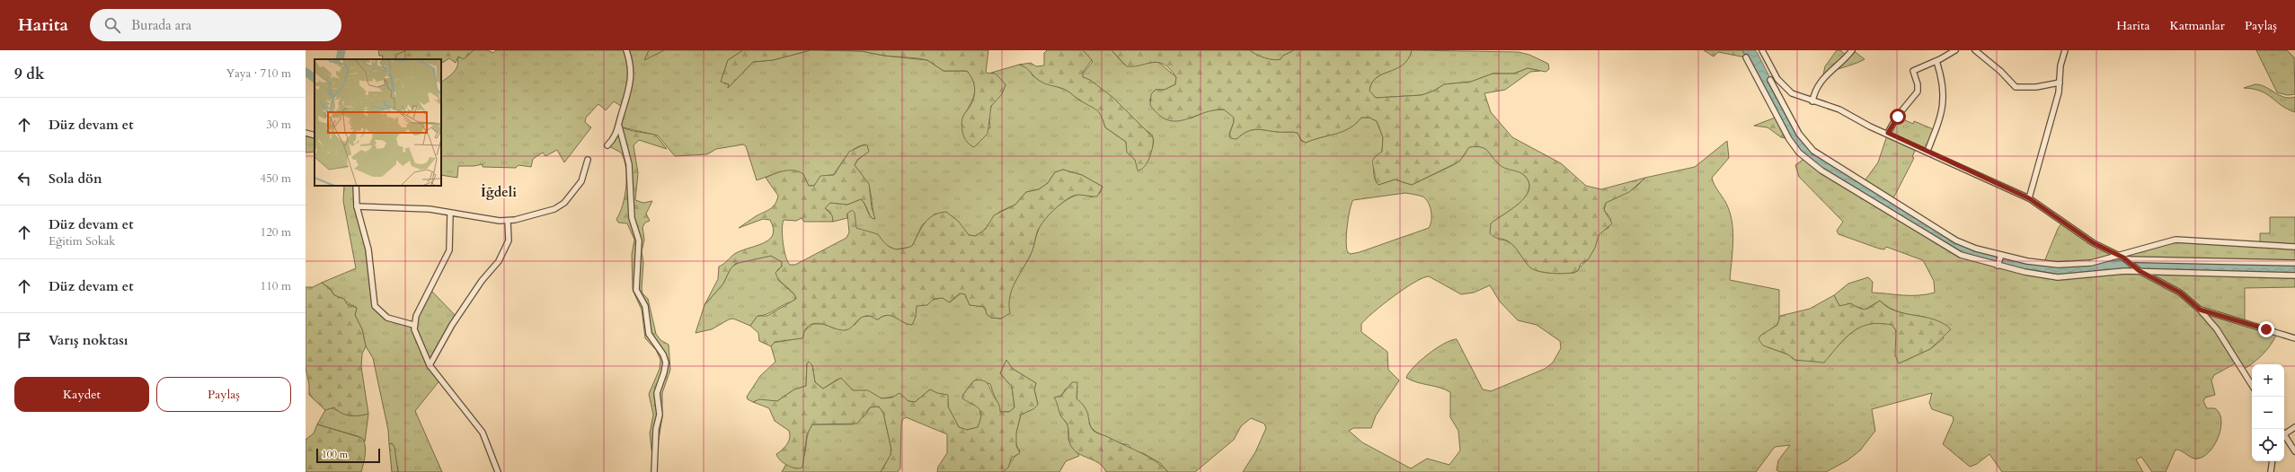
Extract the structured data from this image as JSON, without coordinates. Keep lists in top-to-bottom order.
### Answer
{
  "districts": ["İğdeli"],
  "scale_bar": "100 m",
  "page": {
    "header": "Harita",
    "search": "Burada ara",
    "nav": ["Harita", "Katmanlar", "Paylaş"],
    "heading": ["9 dk", "Yaya · 710 m"],
    "list": [
      ["Düz devam et", "30 m"],
      ["Sola dön", "450 m"],
      ["Düz devam et", "Eğitim Sokak", "120 m"],
      ["Düz devam et", "110 m"],
      "Varış noktası"
    ],
    "map_buttons": ["+", "−"],
    "buttons": ["Kaydet", "Paylaş"],
    "scale": "100 m"
  }
}
